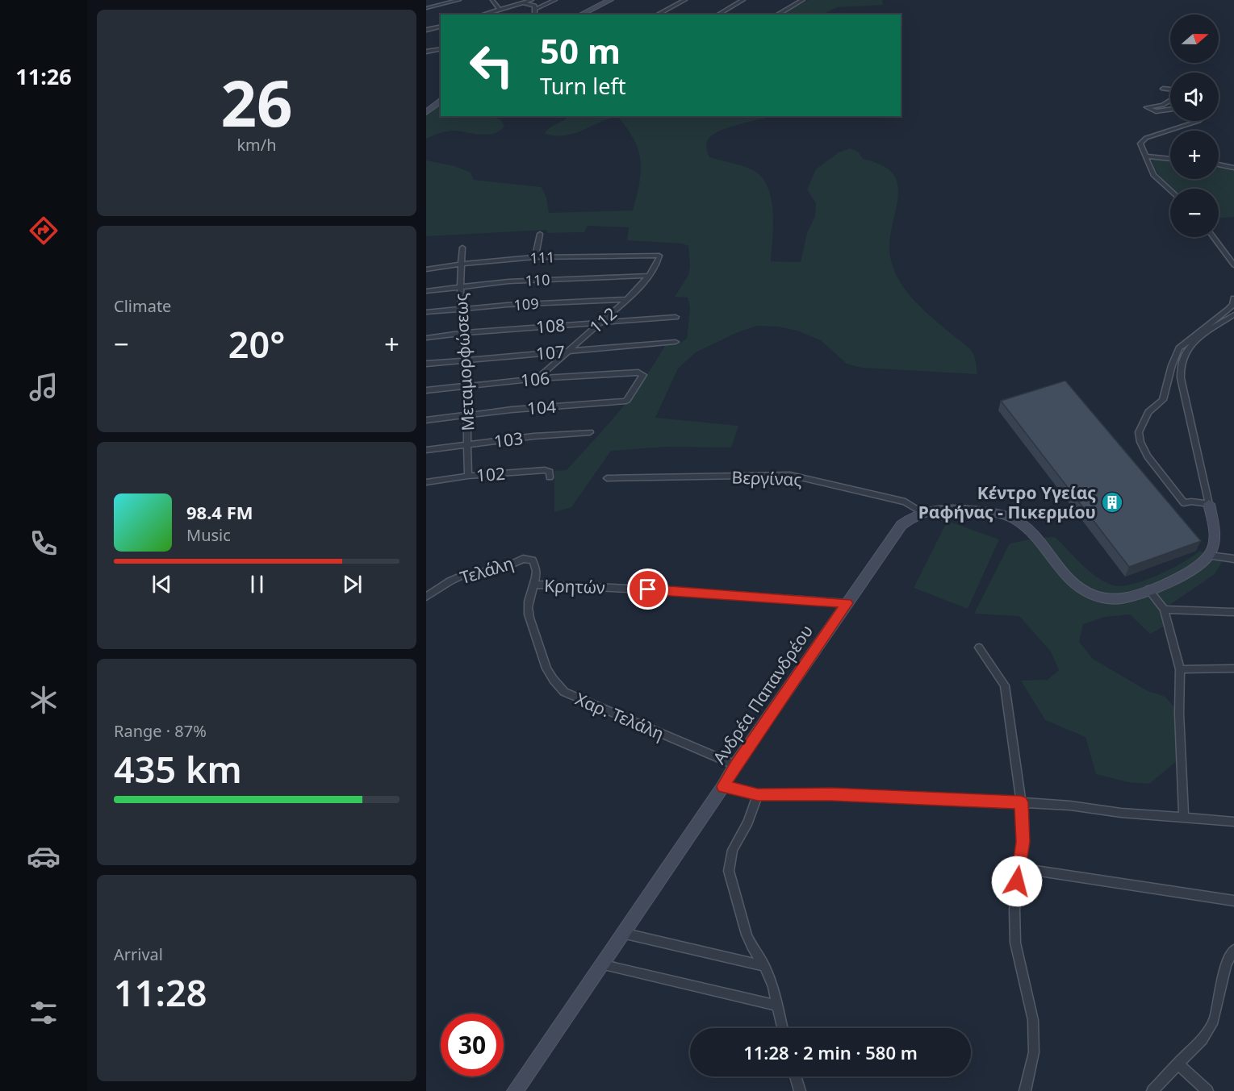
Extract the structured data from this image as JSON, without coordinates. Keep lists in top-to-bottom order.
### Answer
{
  "streets": {
    "main road": ["Ανδρέα Παπανδρέου"],
    "street": [
      "111",
      "110",
      "109",
      "112",
      "108",
      "107",
      "Μεταμορφώσεως",
      "106",
      "104",
      "103",
      "102",
      "Βεργίνας",
      "Τελάλη",
      "Κρητών",
      "Χαρ. Τελάλη"
    ]
  },
  "crossings": [
    ["111", "112"],
    ["111", "Μεταμορφώσεως"],
    ["110", "112"],
    ["110", "Μεταμορφώσεως"],
    ["109", "112"],
    ["109", "Μεταμορφώσεως"],
    ["112", "108"],
    ["112", "107"],
    ["112", "106"],
    ["108", "Μεταμορφώσεως"],
    ["107", "Μεταμορφώσεως"],
    ["Μεταμορφώσεως", "106"],
    ["Μεταμορφώσεως", "104"],
    ["Μεταμορφώσεως", "103"],
    ["Μεταμορφώσεως", "102"],
    ["106", "104"],
    ["Βεργίνας", "Ανδρέα Παπανδρέου"],
    ["Τελάλη", "Χαρ. Τελάλη"],
    ["Κρητών", "Ανδρέα Παπανδρέου"],
    ["Κρητών", "Χαρ. Τελάλη"],
    ["Ανδρέα Παπανδρέου", "Χαρ. Τελάλη"]
  ],
  "places": {
    "building": ["Κέντρο Υγείας Ραφήνας - Πικερμίου"]
  },
  "north": "right",
  "page": {
    "tabs": "11:26",
    "tile": [
      ["26", "km/h"],
      "Climate",
      ["Range · 87%", "435 km"],
      ["Arrival", "11:28"]
    ],
    "map_buttons": ["+", "−"],
    "turn": ["50 m", "Turn left"],
    "heat": ["−", "20°", "+"],
    "song": ["98.4 FM", "Music"],
    "limit": "30",
    "trip": "11:28 · 2 min · 580 m"
  }
}
